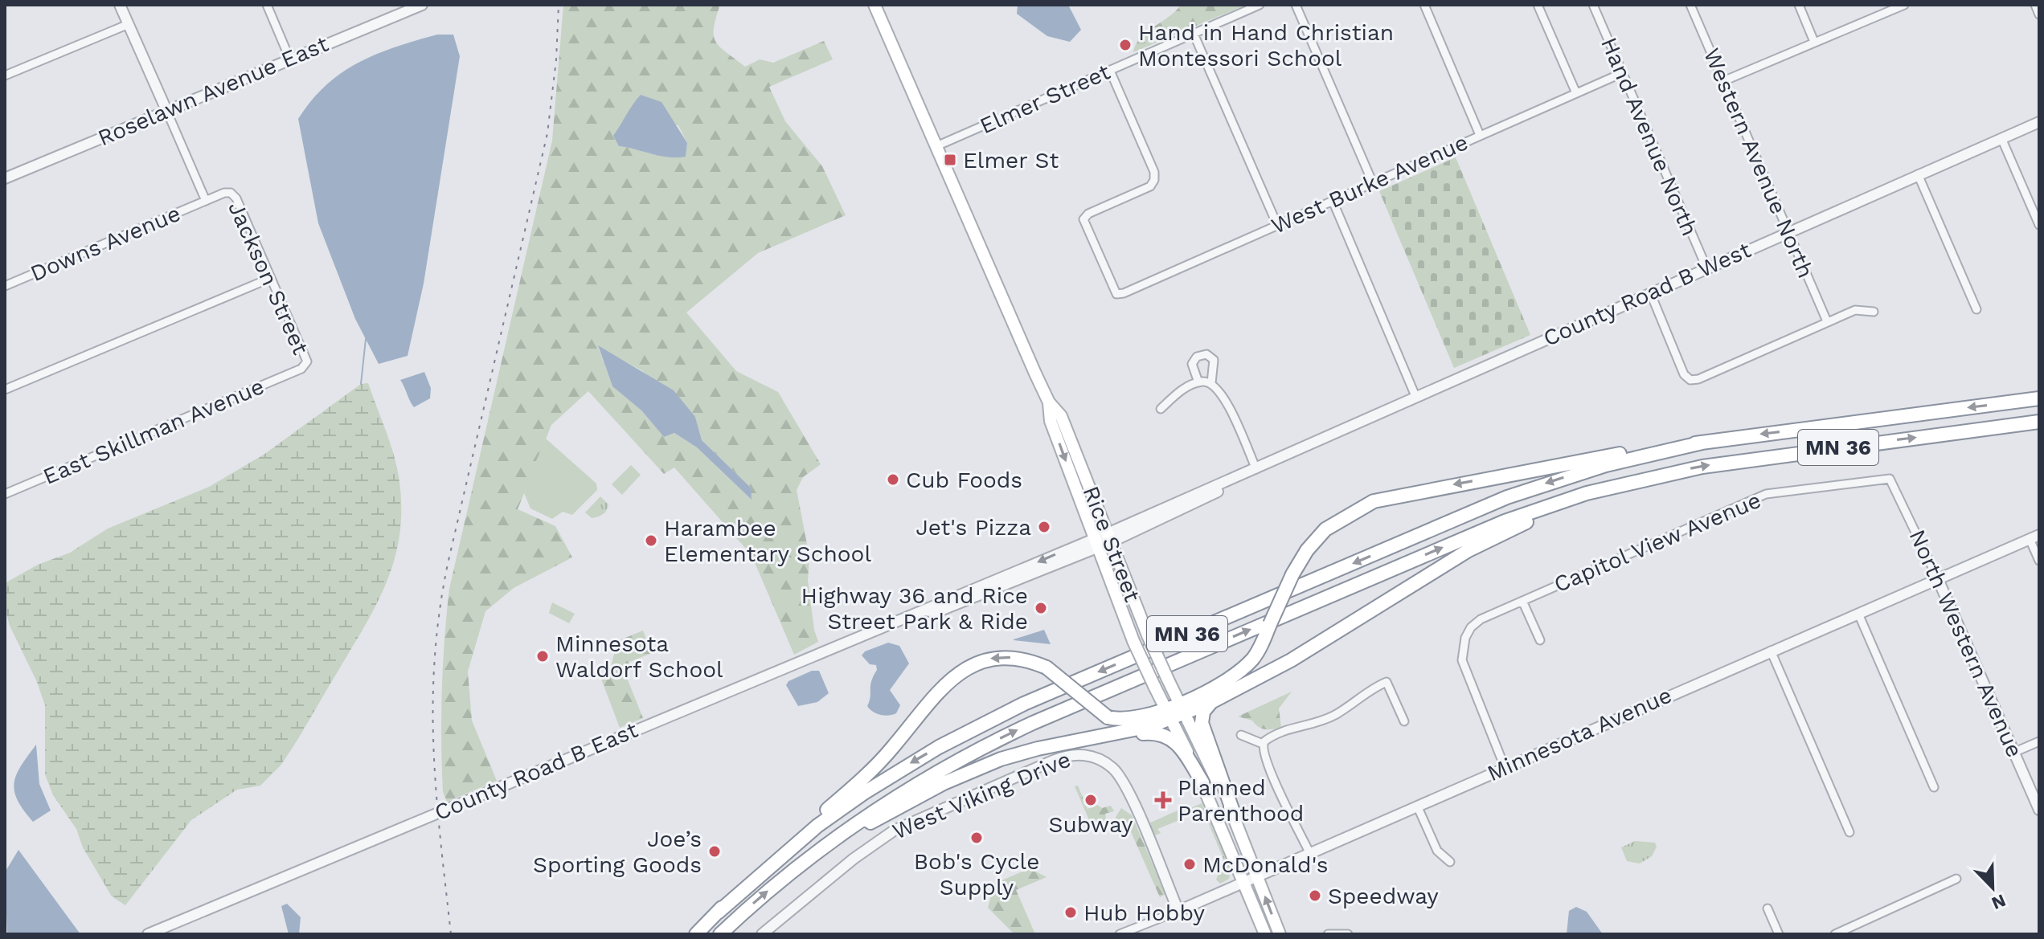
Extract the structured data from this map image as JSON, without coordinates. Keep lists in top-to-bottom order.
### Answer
{
  "streets": {
    "highway": ["MN 36"],
    "main road": ["Rice Street"],
    "street": [
      "Roselawn Avenue East",
      "Elmer Street",
      "Hand Avenue North",
      "Western Avenue North",
      "West Burke Avenue",
      "Downs Avenue",
      "Jackson Street",
      "County Road B West",
      "East Skillman Avenue",
      "Capitol View Avenue",
      "North Western Avenue",
      "Minnesota Avenue",
      "County Road B East",
      "West Viking Drive"
    ]
  },
  "crossings": [
    ["Roselawn Avenue East", "Jackson Street"],
    ["Elmer Street", "West Burke Avenue"],
    ["Elmer Street", "Rice Street"],
    ["Hand Avenue North", "West Burke Avenue"],
    ["Hand Avenue North", "County Road B West"],
    ["Western Avenue North", "County Road B West"],
    ["Downs Avenue", "Jackson Street"],
    ["Jackson Street", "East Skillman Avenue"],
    ["County Road B West", "Rice Street"],
    ["County Road B West", "County Road B East"],
    ["Capitol View Avenue", "North Western Avenue"],
    ["Capitol View Avenue", "Minnesota Avenue"],
    ["Rice Street", "Minnesota Avenue"],
    ["Rice Street", "County Road B East"],
    ["North Western Avenue", "Minnesota Avenue"],
    ["Minnesota Avenue", "West Viking Drive"]
  ],
  "places": {
    "other": [
      "Hand in Hand Christian Montessori School",
      "Cub Foods",
      "Jet's Pizza",
      "Harambee Elementary School",
      "Highway 36 and Rice Street Park & Ride",
      "Minnesota Waldorf School",
      "Subway",
      "Bob's Cycle Supply",
      "Joe’s Sporting Goods",
      "McDonald's",
      "Speedway",
      "Hub Hobby"
    ],
    "transit": ["Elmer St"],
    "health": ["Planned Parenthood"]
  },
  "north": "bottom right"
}
